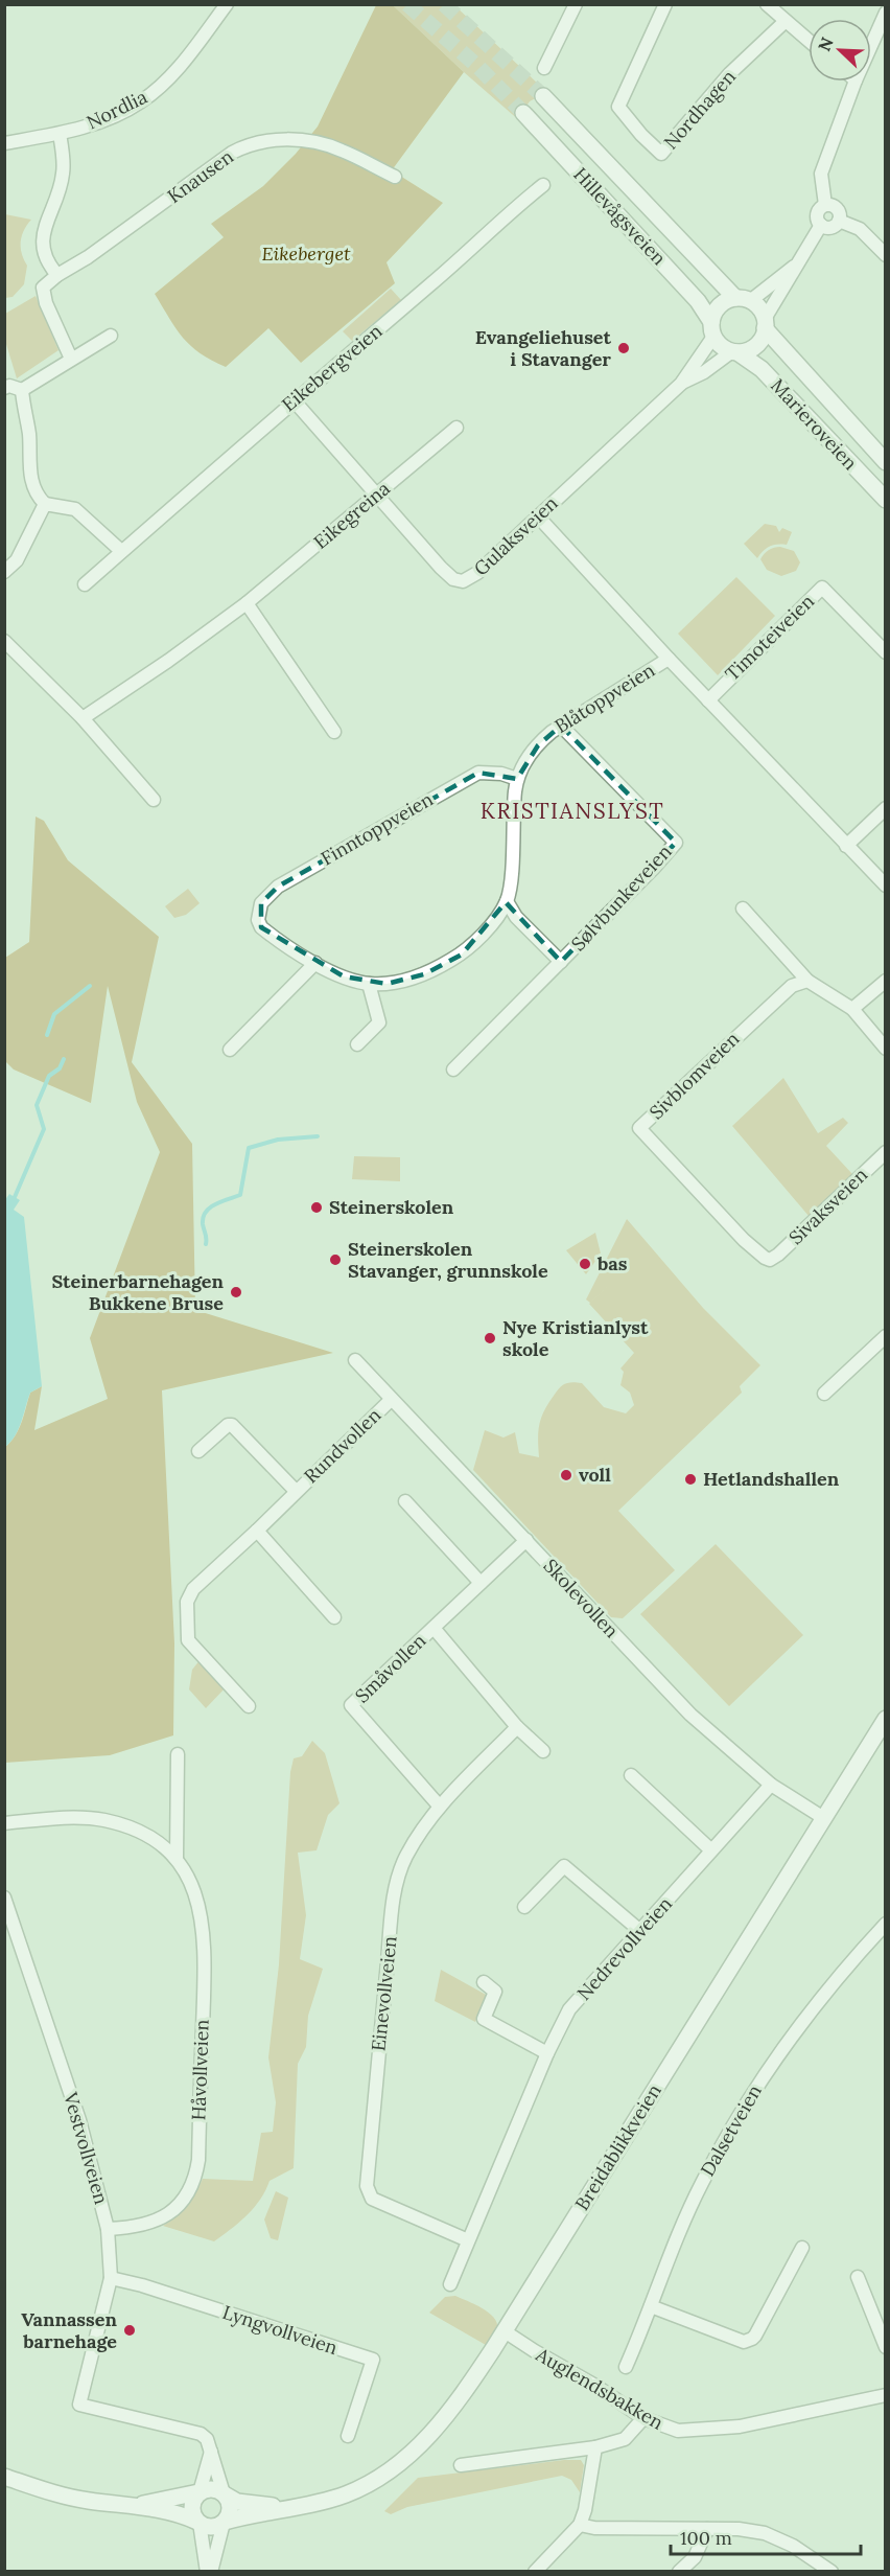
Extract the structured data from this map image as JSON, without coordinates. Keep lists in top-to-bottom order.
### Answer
{
  "streets": {
    "main road": ["Hillevågsveien", "Marieroveien", "Breidablikkveien"],
    "street": [
      "Nordlia",
      "Nordhagen",
      "Knausen",
      "Eikebergveien",
      "Eikegreina",
      "Gulaksveien",
      "Timoteiveien",
      "Blåtoppveien",
      "Finntoppveien",
      "Sølvbunkeveien",
      "Sivblomveien",
      "Sivaksveien",
      "Rundvollen",
      "Skolevollen",
      "Småvollen",
      "Nedrevollveien",
      "Einevollveien",
      "Håvollveien",
      "Dalsetveien",
      "Vestvollveien",
      "Lyngvollveien",
      "Auglendsbakken"
    ]
  },
  "crossings": [
    ["Hillevågsveien", "Marieroveien"],
    ["Hillevågsveien", "Gulaksveien"],
    ["Eikebergveien", "Gulaksveien"],
    ["Marieroveien", "Gulaksveien"],
    ["Eikegreina", "Gulaksveien"],
    ["Blåtoppveien", "Finntoppveien"],
    ["Blåtoppveien", "Sølvbunkeveien"],
    ["Sivblomveien", "Sivaksveien"],
    ["Rundvollen", "Skolevollen"],
    ["Skolevollen", "Småvollen"],
    ["Skolevollen", "Nedrevollveien"],
    ["Skolevollen", "Breidablikkveien"],
    ["Småvollen", "Einevollveien"],
    ["Nedrevollveien", "Einevollveien"],
    ["Håvollveien", "Vestvollveien"],
    ["Breidablikkveien", "Auglendsbakken"],
    ["Vestvollveien", "Lyngvollveien"]
  ],
  "districts": ["KRISTIANSLYST"],
  "parks": ["Eikeberget"],
  "places": [
    "Evangeliehuset i Stavanger",
    "Steinerskolen",
    "Steinerskolen Stavanger, grunnskole",
    "bas",
    "Steinerbarnehagen Bukkene Bruse",
    "Nye Kristianlyst skole",
    "voll",
    "Hetlandshallen",
    "Vannassen barnehage"
  ],
  "scale_bar": "100 m",
  "north": "top left"
}
